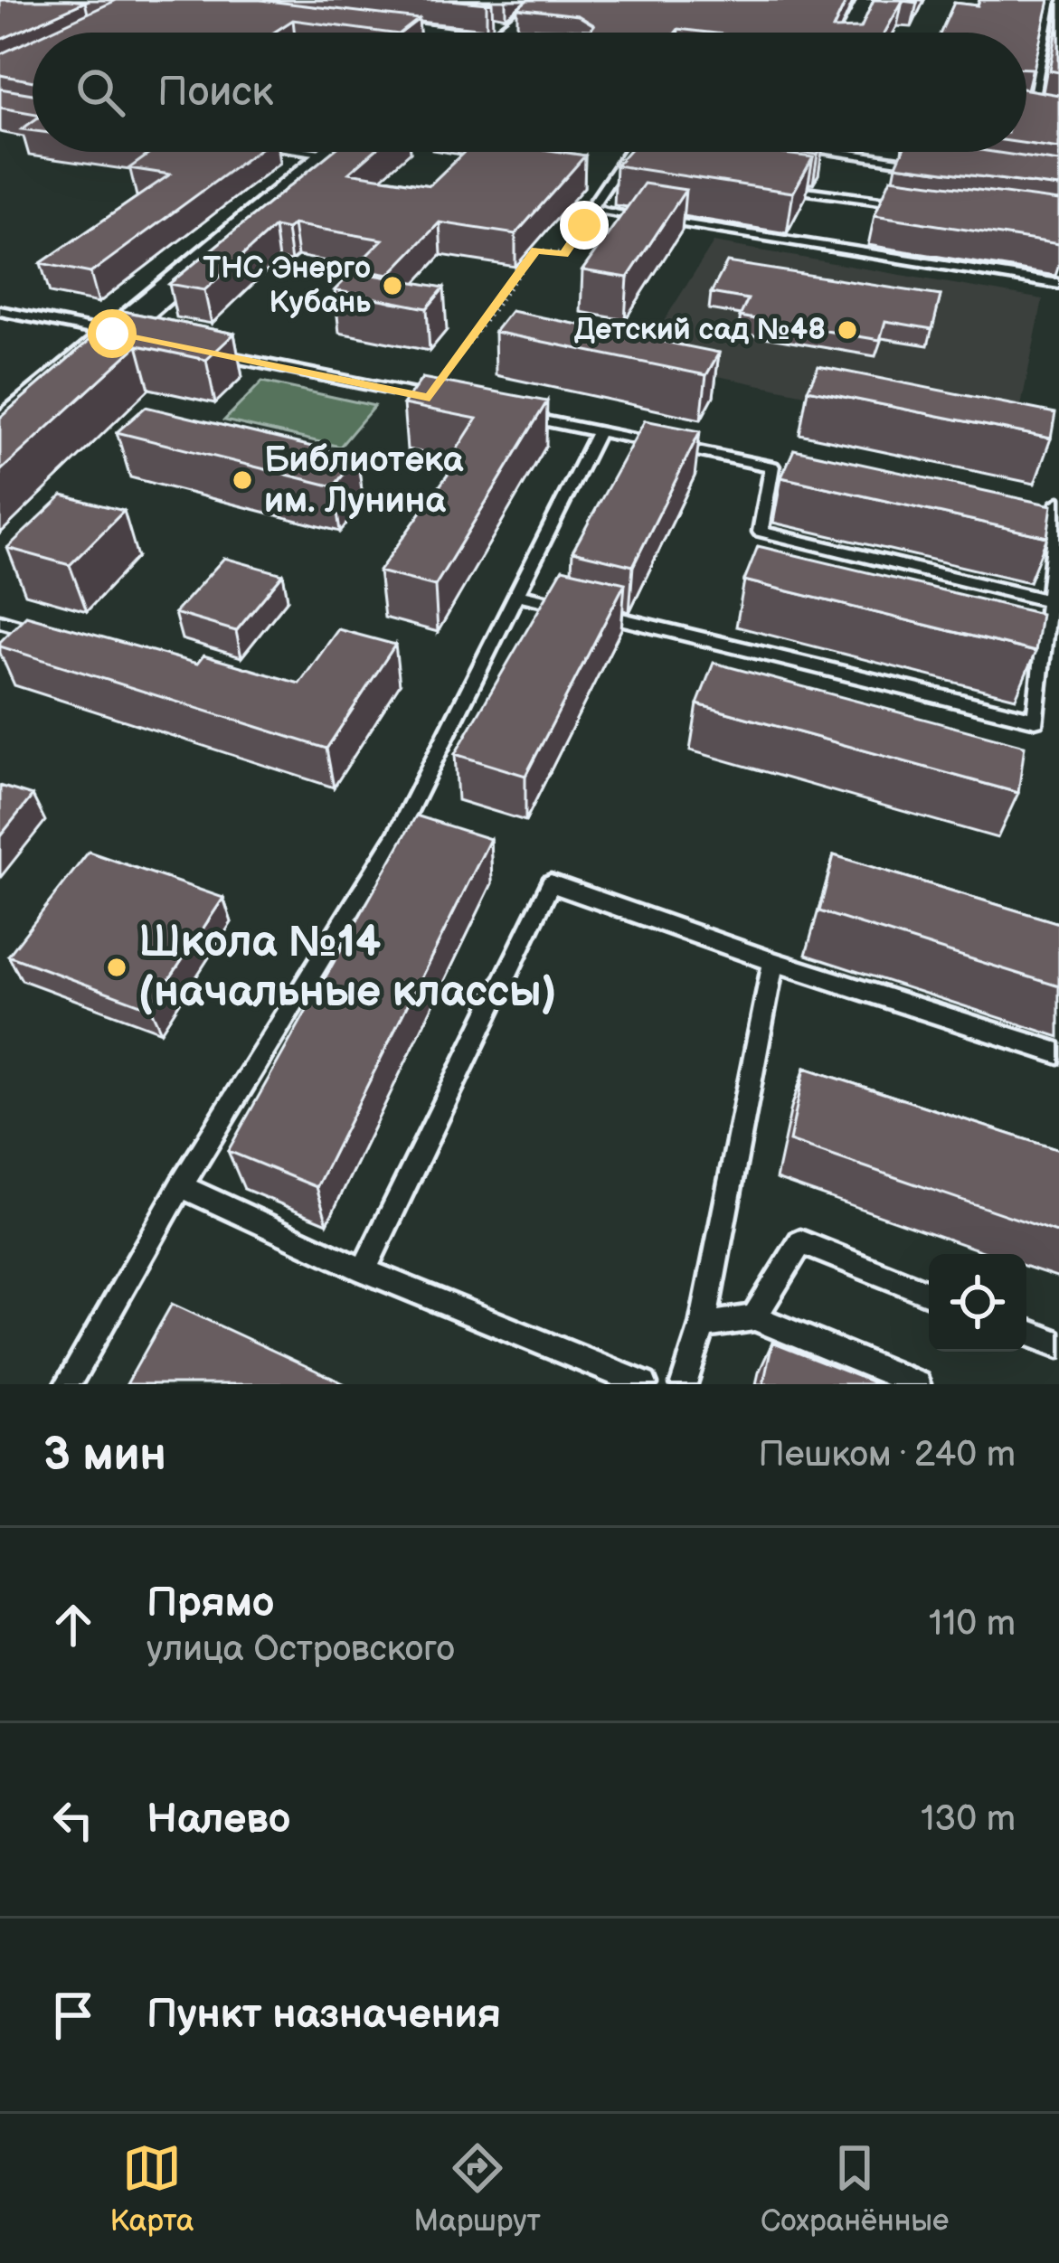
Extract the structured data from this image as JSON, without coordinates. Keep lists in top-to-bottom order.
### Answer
{
  "places": [
    "ТНС Энерго Кубань",
    "Детский сад №48",
    "Библиотека им. Лунина",
    "Школа №14 (начальные классы)"
  ],
  "page": {
    "search": "Поиск",
    "heading": ["3 мин", "Пешком · 240 m"],
    "list": [
      ["Прямо", "улица Островского", "110 m"],
      ["Налево", "130 m"],
      "Пункт назначения"
    ],
    "nav": ["Карта", "Маршрут", "Сохранённые"]
  }
}
